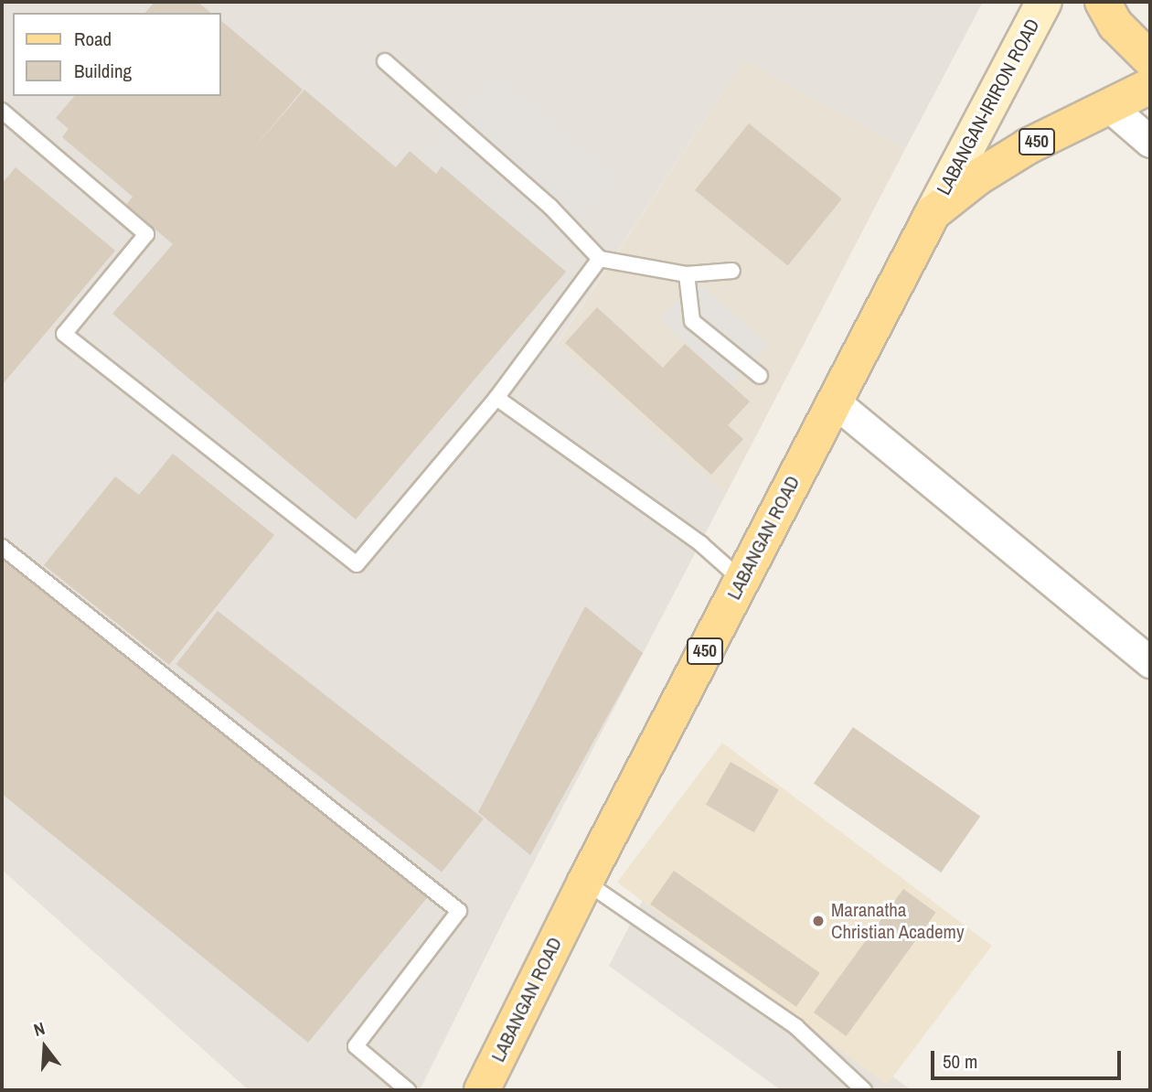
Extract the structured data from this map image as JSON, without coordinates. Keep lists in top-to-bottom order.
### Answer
{
  "streets": {
    "main road": ["LABANGAN-IRIRON ROAD", "450", "LABANGAN ROAD"]
  },
  "crossings": [
    ["LABANGAN-IRIRON ROAD", "LABANGAN ROAD"]
  ],
  "places": ["Maranatha Christian Academy"],
  "legend": ["Road", "Building"],
  "scale_bar": "50 m",
  "north": "top"
}
